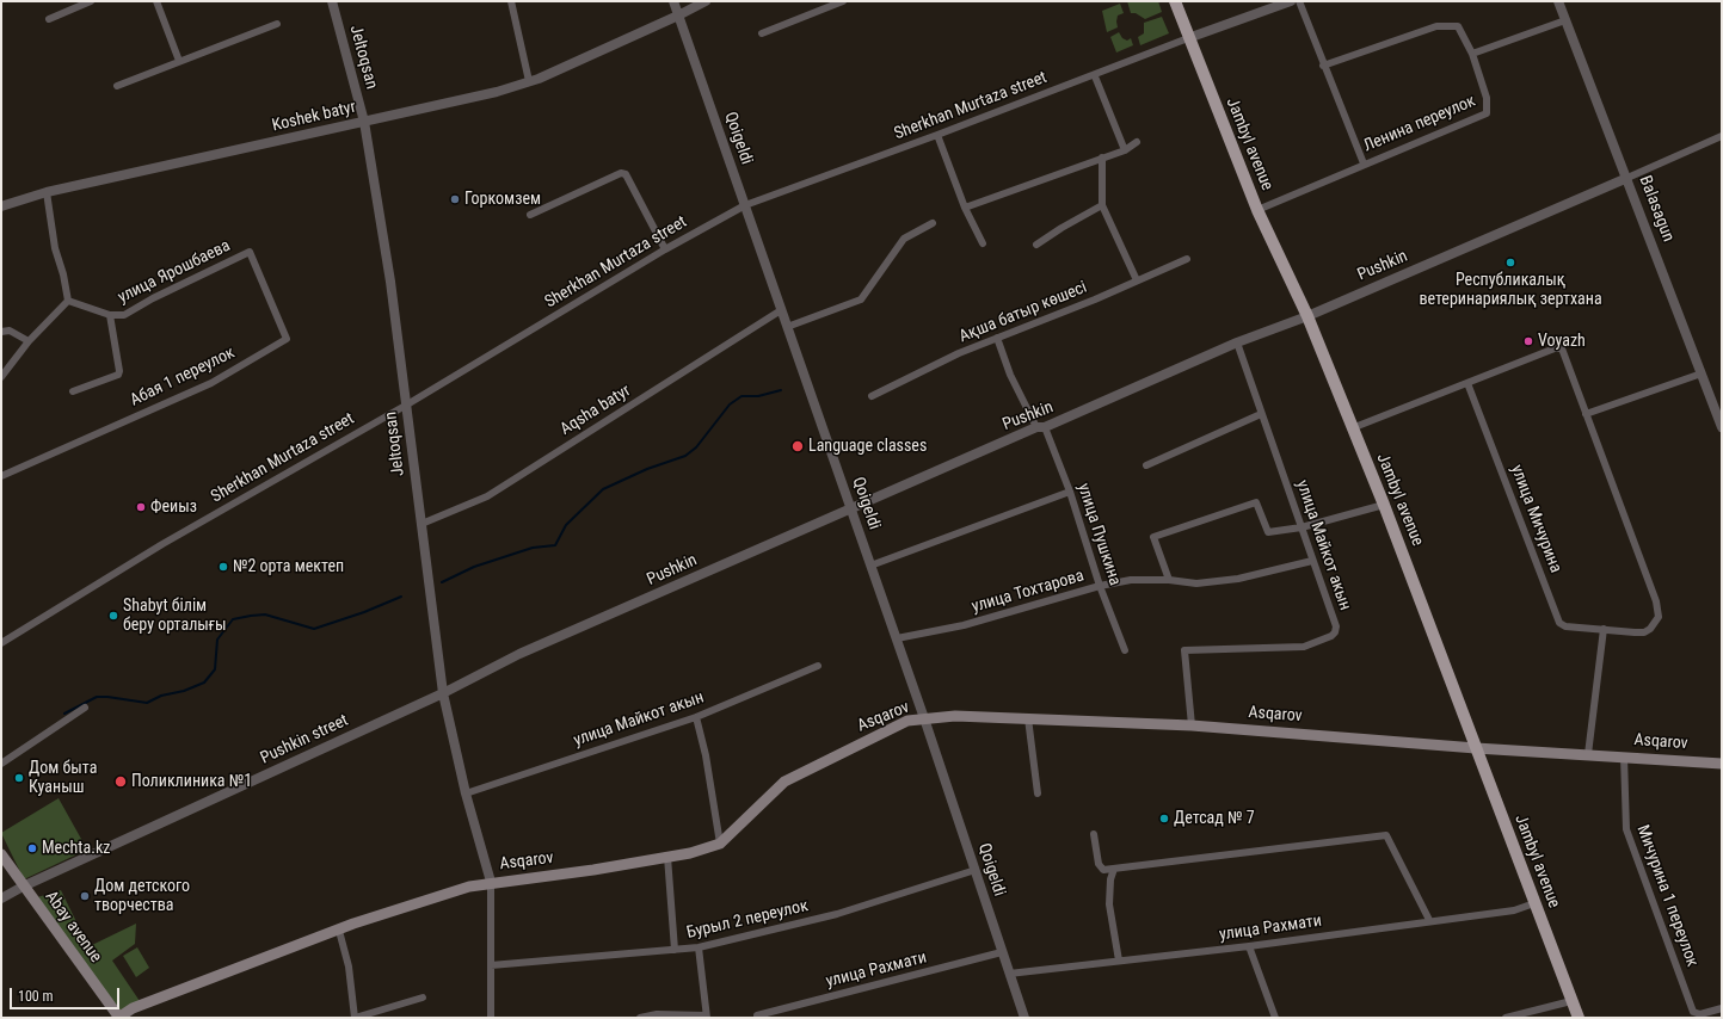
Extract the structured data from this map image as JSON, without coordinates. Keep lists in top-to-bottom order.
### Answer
{
  "streets": {
    "main road": ["Jambyl avenue", "Asqarov", "Abay avenue"],
    "street": [
      "Jeltoqsan",
      "Sherkhan Murtaza street",
      "Koshek batyr",
      "Ленина переулок",
      "Qoigeldi",
      "Balasagun",
      "Pushkin",
      "улица Ярошбаева",
      "Ақша батыр көшесі",
      "Абая 1 переулок",
      "Aqsha batyr",
      "улица Мичурина",
      "улица Пушкина",
      "улица Майкот акын",
      "улица Тохтарова",
      "Pushkin street",
      "Мичурина 1 переулок",
      "Бурыл 2 переулок",
      "улица Рахмати"
    ]
  },
  "crossings": [
    ["Jeltoqsan", "Sherkhan Murtaza street"],
    ["Jeltoqsan", "Koshek batyr"],
    ["Jeltoqsan", "Pushkin"],
    ["Jeltoqsan", "Aqsha batyr"],
    ["Jeltoqsan", "улица Майкот акын"],
    ["Jeltoqsan", "Asqarov"],
    ["Jeltoqsan", "Pushkin street"],
    ["Sherkhan Murtaza street", "Qoigeldi"],
    ["Sherkhan Murtaza street", "Jambyl avenue"],
    ["Koshek batyr", "Qoigeldi"],
    ["Ленина переулок", "Jambyl avenue"],
    ["Qoigeldi", "Pushkin"],
    ["Qoigeldi", "Aqsha batyr"],
    ["Qoigeldi", "улица Тохтарова"],
    ["Qoigeldi", "Asqarov"],
    ["Qoigeldi", "Бурыл 2 переулок"],
    ["Qoigeldi", "улица Рахмати"],
    ["Jambyl avenue", "Pushkin"],
    ["Jambyl avenue", "улица Мичурина"],
    ["Jambyl avenue", "Asqarov"],
    ["Jambyl avenue", "улица Рахмати"],
    ["Balasagun", "Pushkin"],
    ["Pushkin", "улица Пушкина"],
    ["Pushkin", "улица Майкот акын"],
    ["Pushkin", "Pushkin street"],
    ["улица Ярошбаева", "Абая 1 переулок"],
    ["Ақша батыр көшесі", "улица Пушкина"],
    ["улица Пушкина", "улица Тохтарова"],
    ["улица Майкот акын", "улица Тохтарова"],
    ["улица Майкот акын", "Asqarov"],
    ["Asqarov", "Мичурина 1 переулок"],
    ["Asqarov", "Abay avenue"],
    ["Pushkin street", "Abay avenue"]
  ],
  "places": [
    "Горкомзем",
    "Республикалық ветеринариялық зертхана",
    "Voyazh",
    "Language classes",
    "Феиыз",
    "№2 орта мектеп",
    "Shabyt білім беру орталығы",
    "Дом быта Куаныш",
    "Поликлиника №1",
    "Детсад № 7",
    "Mechta.kz",
    "Дом детского творчества"
  ],
  "scale_bar": "100 m"
}
